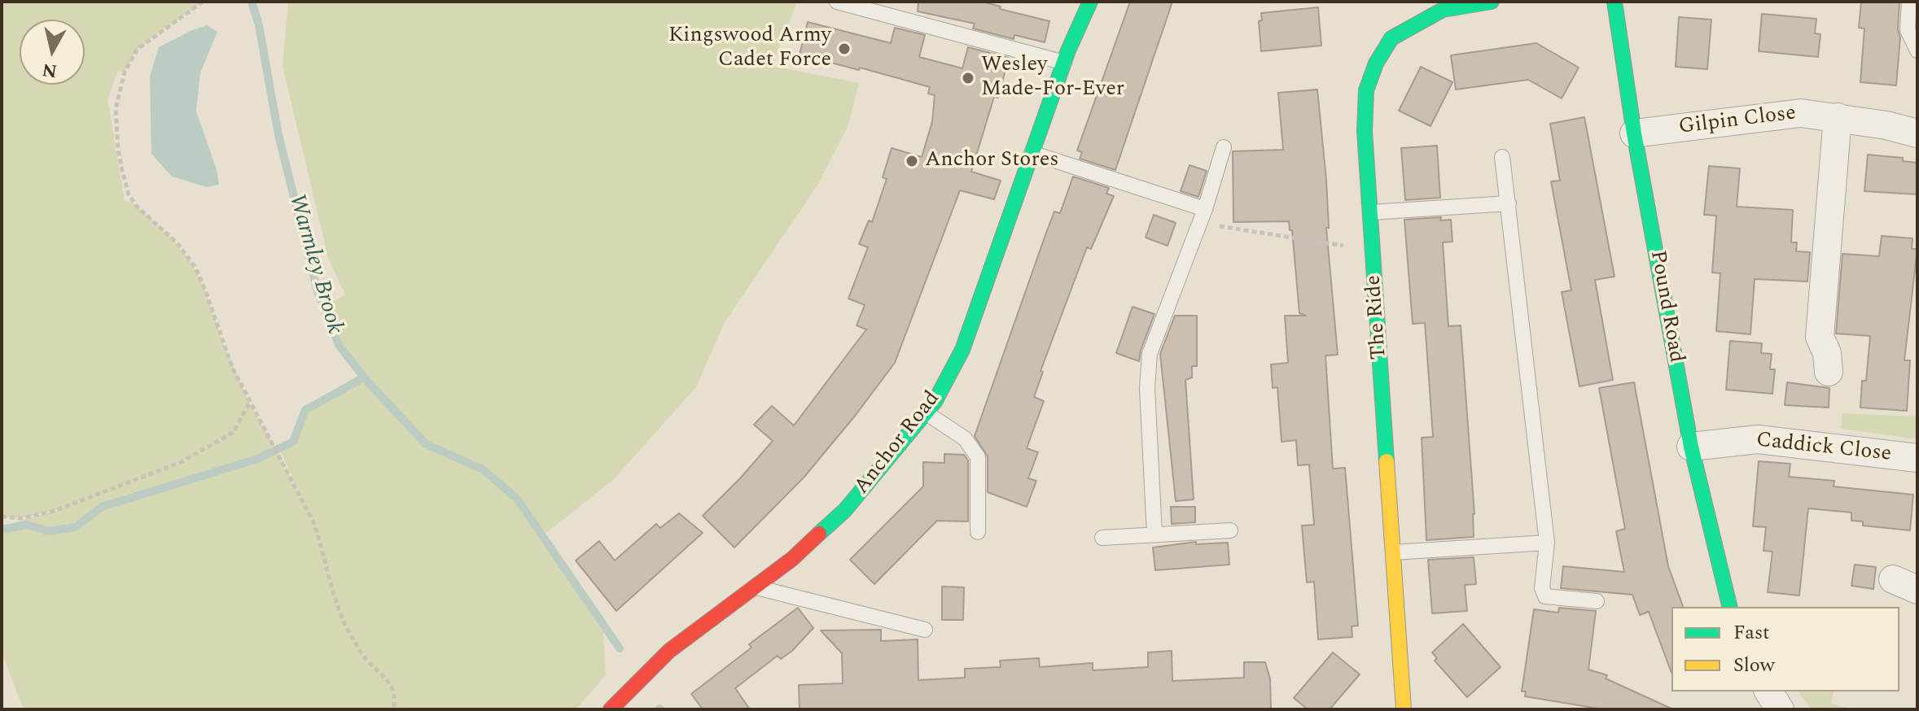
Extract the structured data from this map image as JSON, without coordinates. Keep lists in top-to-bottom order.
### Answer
{
  "streets": {
    "street": [
      "Gilpin Close",
      "Pound Road",
      "The Ride",
      "Anchor Road",
      "Caddick Close"
    ]
  },
  "crossings": [
    ["Gilpin Close", "Pound Road"],
    ["Pound Road", "Caddick Close"]
  ],
  "water": ["Warmley Brook"],
  "places": ["Kingswood Army Cadet Force", "Wesley Made-For-Ever", "Anchor Stores"],
  "legend": ["Fast", "Slow"],
  "north": "bottom"
}
